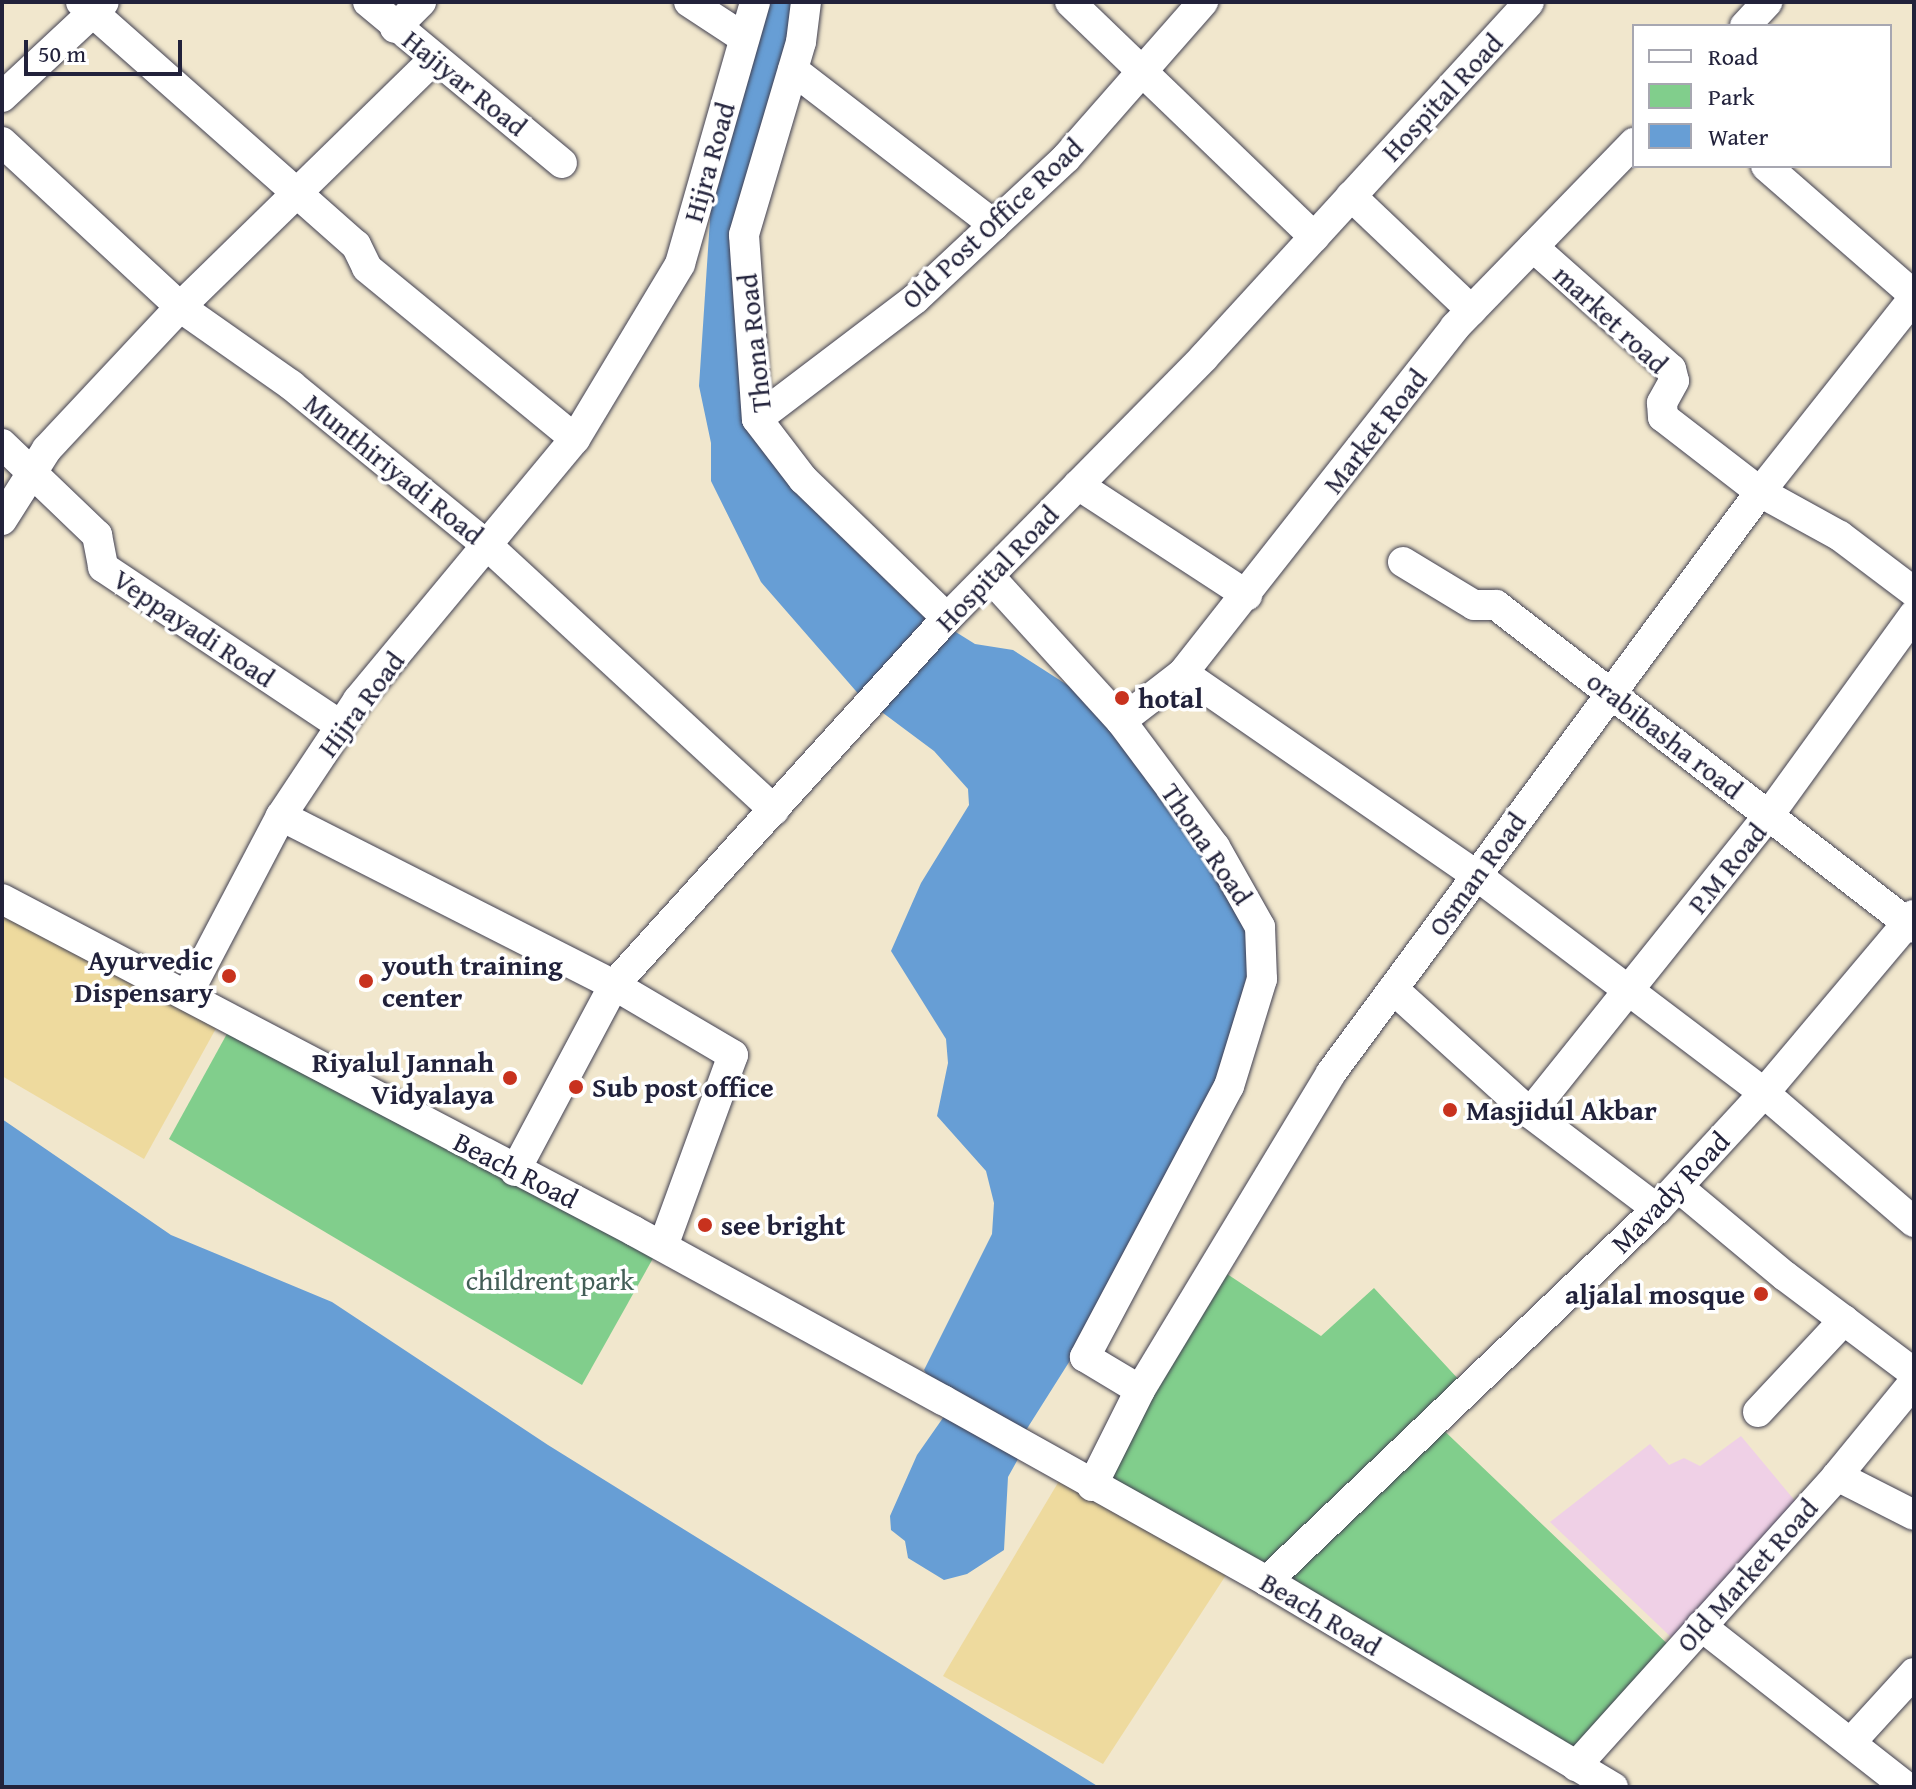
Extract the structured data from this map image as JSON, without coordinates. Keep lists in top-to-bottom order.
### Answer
{
  "streets": {
    "street": [
      "Hajiyar Road",
      "Hospital Road",
      "Hijra Road",
      "Old Post Office Road",
      "market road",
      "Thona Road",
      "Market Road",
      "Munthiriyadi Road",
      "Veppayadi Road",
      "orabibasha road",
      "P.M Road",
      "Osman Road",
      "Beach Road",
      "Mavady Road",
      "Old Market Road"
    ]
  },
  "crossings": [
    ["Hospital Road", "Thona Road"],
    ["Hospital Road", "Munthiriyadi Road"],
    ["Hospital Road", "Beach Road"],
    ["Hijra Road", "Munthiriyadi Road"],
    ["Hijra Road", "Veppayadi Road"],
    ["Hijra Road", "Beach Road"],
    ["Old Post Office Road", "Thona Road"],
    ["market road", "Market Road"],
    ["market road", "Osman Road"],
    ["Thona Road", "Market Road"],
    ["Thona Road", "Osman Road"],
    ["orabibasha road", "P.M Road"],
    ["orabibasha road", "Osman Road"],
    ["orabibasha road", "Mavady Road"],
    ["Osman Road", "Beach Road"],
    ["Beach Road", "Mavady Road"],
    ["Beach Road", "Old Market Road"]
  ],
  "parks": ["childrent park"],
  "places": [
    "hotal",
    "Ayurvedic Dispensary",
    "youth training center",
    "Riyalul Jannah Vidyalaya",
    "Sub post office",
    "Masjidul Akbar",
    "see bright",
    "aljalal mosque"
  ],
  "legend": ["Road", "Park", "Water"],
  "scale_bar": "50 m"
}
